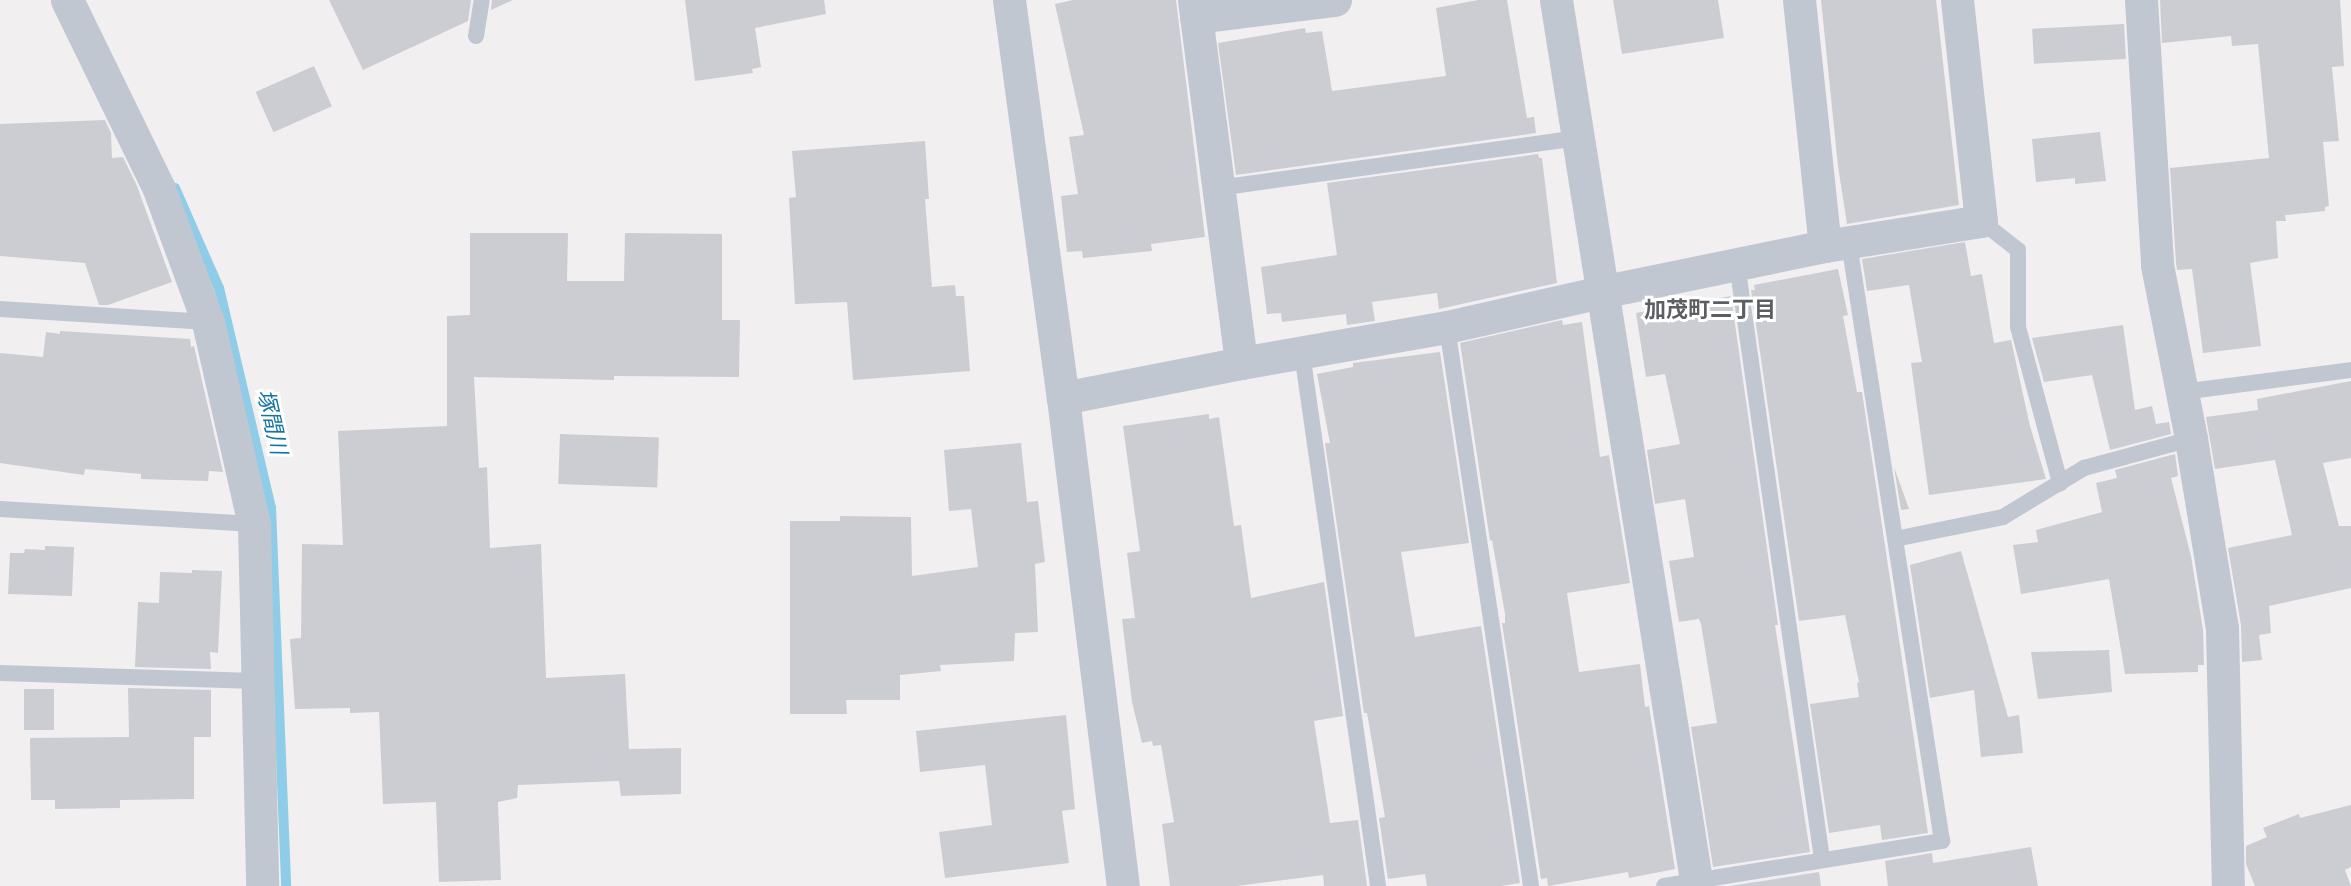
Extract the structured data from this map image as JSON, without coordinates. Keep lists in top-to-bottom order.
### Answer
{
  "districts": ["加茂町二丁目"],
  "water": ["塚間川"]
}
